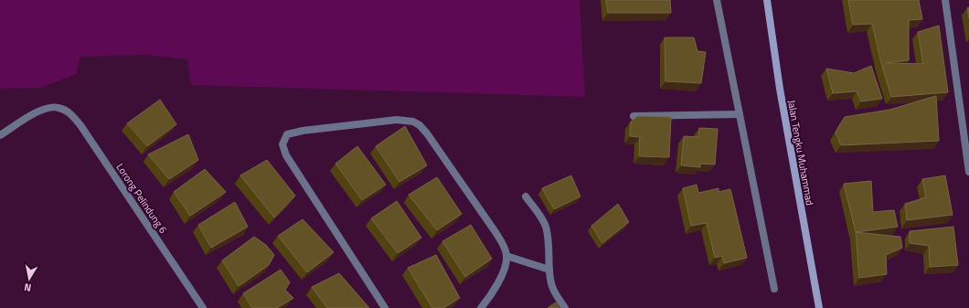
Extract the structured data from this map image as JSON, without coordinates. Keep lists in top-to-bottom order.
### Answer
{
  "streets": {
    "main road": ["Jalan Tengku Muhammad"],
    "street": ["Lorong Pelindung 6"]
  },
  "north": "bottom"
}
